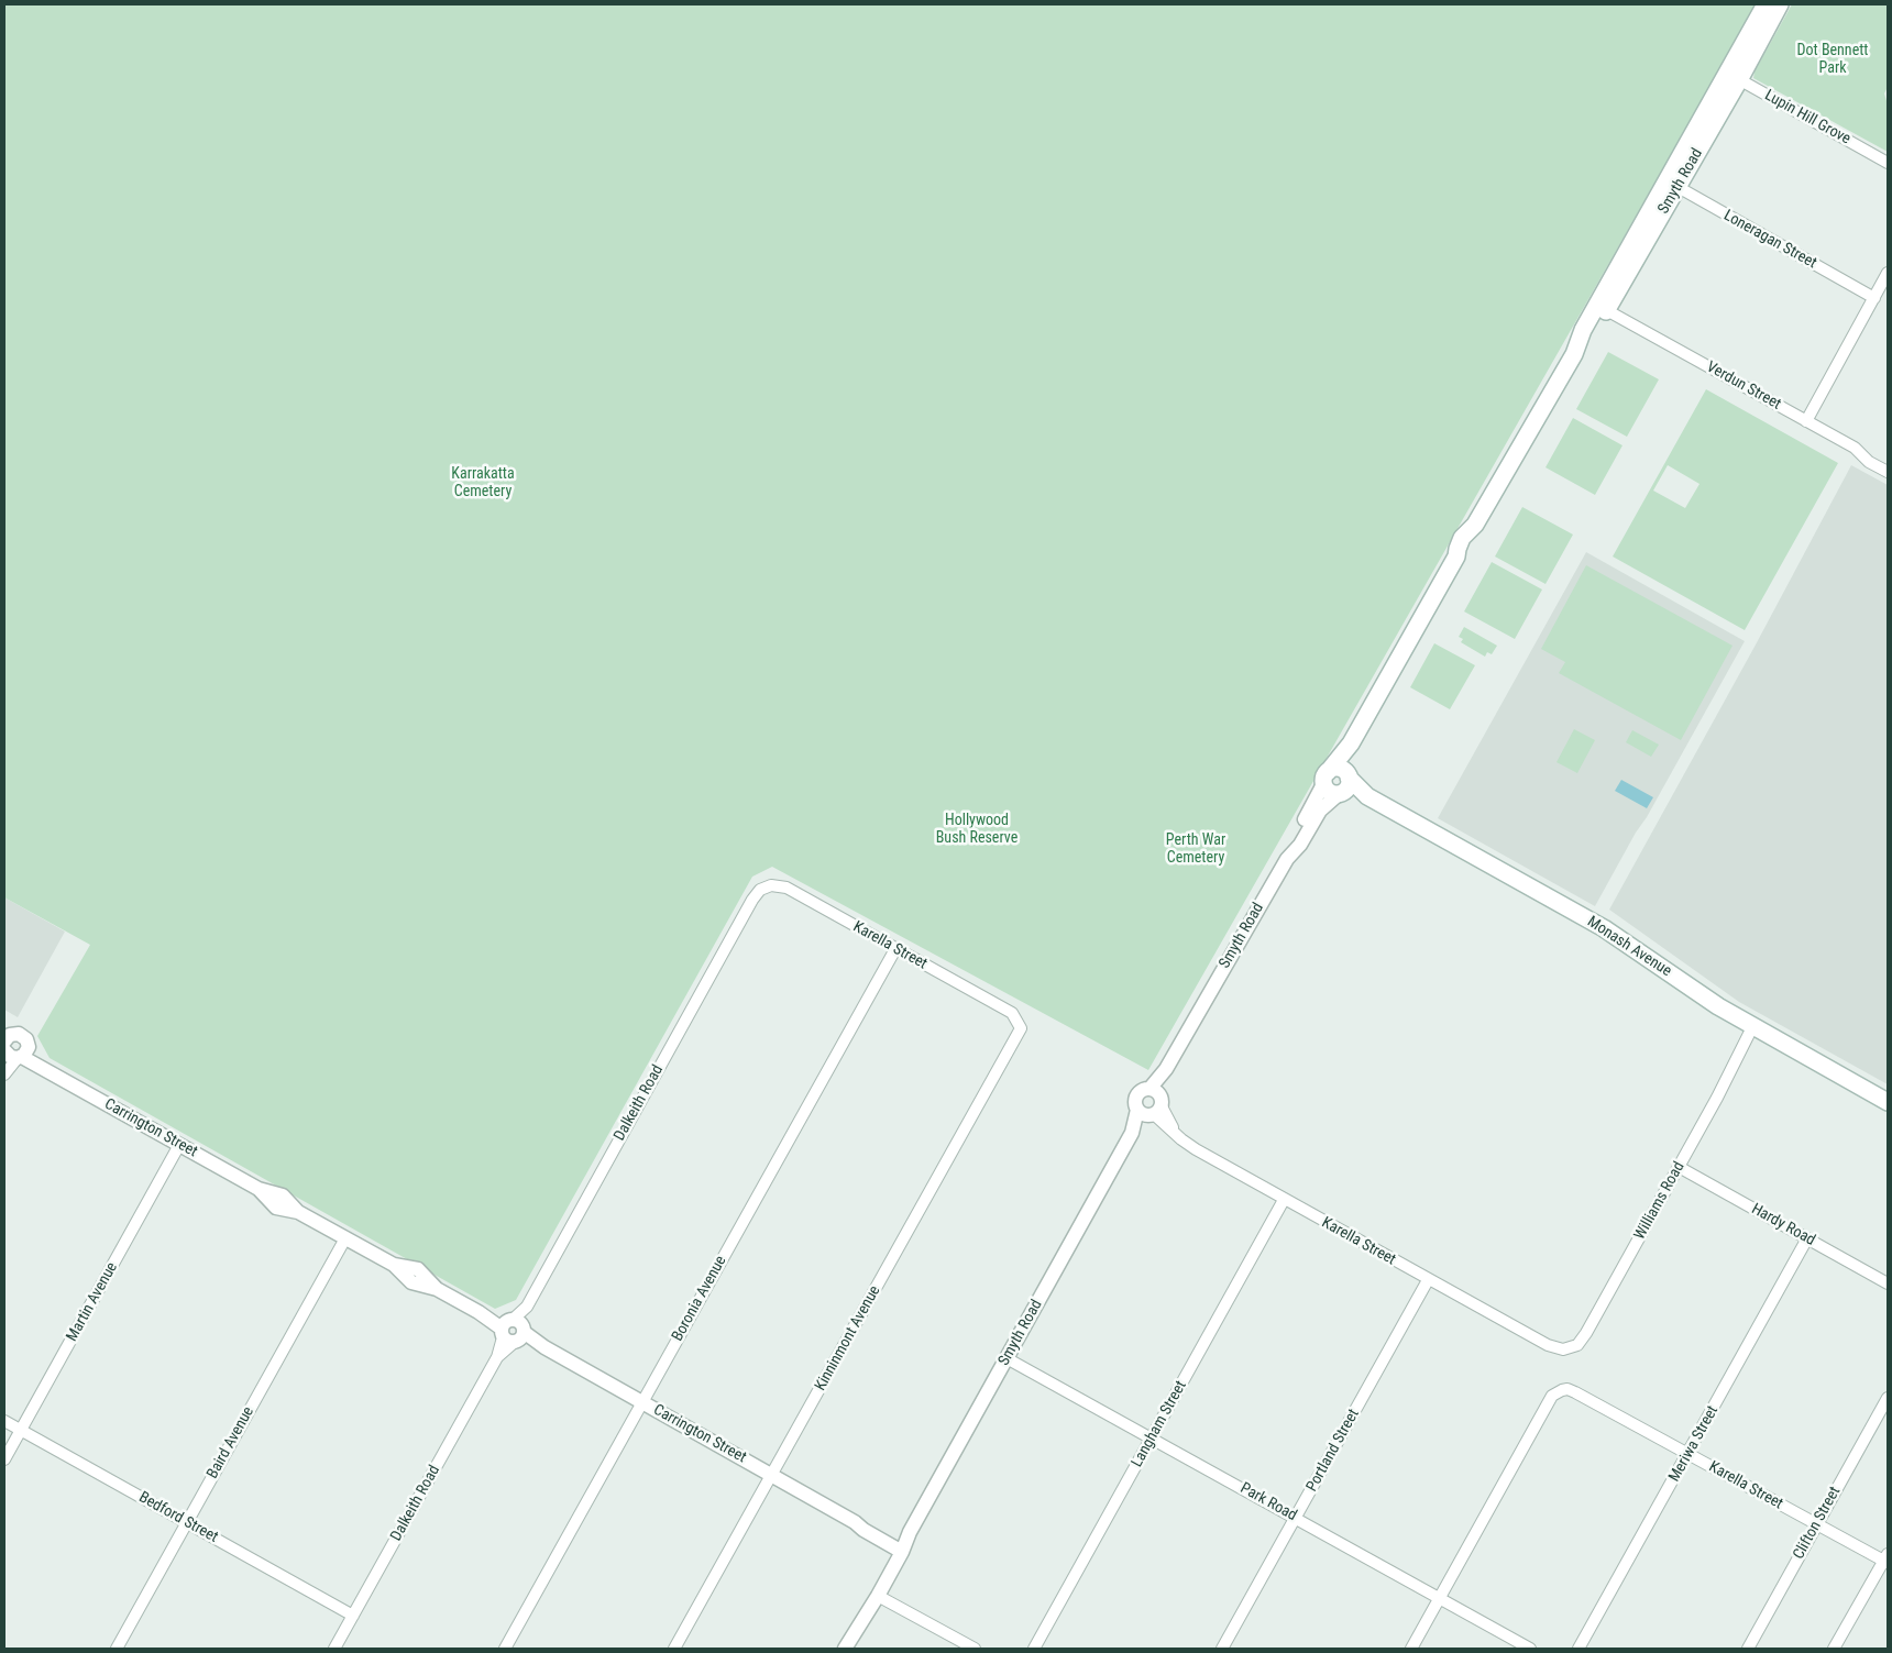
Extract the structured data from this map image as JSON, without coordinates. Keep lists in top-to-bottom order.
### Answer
{
  "streets": {
    "main road": ["Smyth Road", "Monash Avenue"],
    "street": [
      "Lupin Hill Grove",
      "Loneragan Street",
      "Verdun Street",
      "Karella Street",
      "Dalkeith Road",
      "Carrington Street",
      "Williams Road",
      "Hardy Road",
      "Boronia Avenue",
      "Martin Avenue",
      "Kinninmont Avenue",
      "Langham Street",
      "Baird Avenue",
      "Meriwa Street",
      "Portland Street",
      "Park Road",
      "Bedford Street",
      "Clifton Street"
    ]
  },
  "crossings": [
    ["Lupin Hill Grove", "Smyth Road"],
    ["Smyth Road", "Loneragan Street"],
    ["Smyth Road", "Verdun Street"],
    ["Smyth Road", "Karella Street"],
    ["Smyth Road", "Monash Avenue"],
    ["Smyth Road", "Carrington Street"],
    ["Smyth Road", "Park Road"],
    ["Karella Street", "Dalkeith Road"],
    ["Karella Street", "Williams Road"],
    ["Karella Street", "Boronia Avenue"],
    ["Karella Street", "Kinninmont Avenue"],
    ["Karella Street", "Langham Street"],
    ["Karella Street", "Meriwa Street"],
    ["Karella Street", "Portland Street"],
    ["Karella Street", "Park Road"],
    ["Karella Street", "Clifton Street"],
    ["Monash Avenue", "Williams Road"],
    ["Dalkeith Road", "Carrington Street"],
    ["Dalkeith Road", "Bedford Street"],
    ["Carrington Street", "Boronia Avenue"],
    ["Carrington Street", "Martin Avenue"],
    ["Carrington Street", "Kinninmont Avenue"],
    ["Carrington Street", "Baird Avenue"],
    ["Williams Road", "Hardy Road"],
    ["Hardy Road", "Meriwa Street"],
    ["Martin Avenue", "Bedford Street"],
    ["Langham Street", "Park Road"],
    ["Baird Avenue", "Bedford Street"],
    ["Portland Street", "Park Road"]
  ],
  "parks": [
    "Dot Bennett Park",
    "Karrakatta Cemetery",
    "Hollywood Bush Reserve",
    "Perth War Cemetery"
  ]
}
